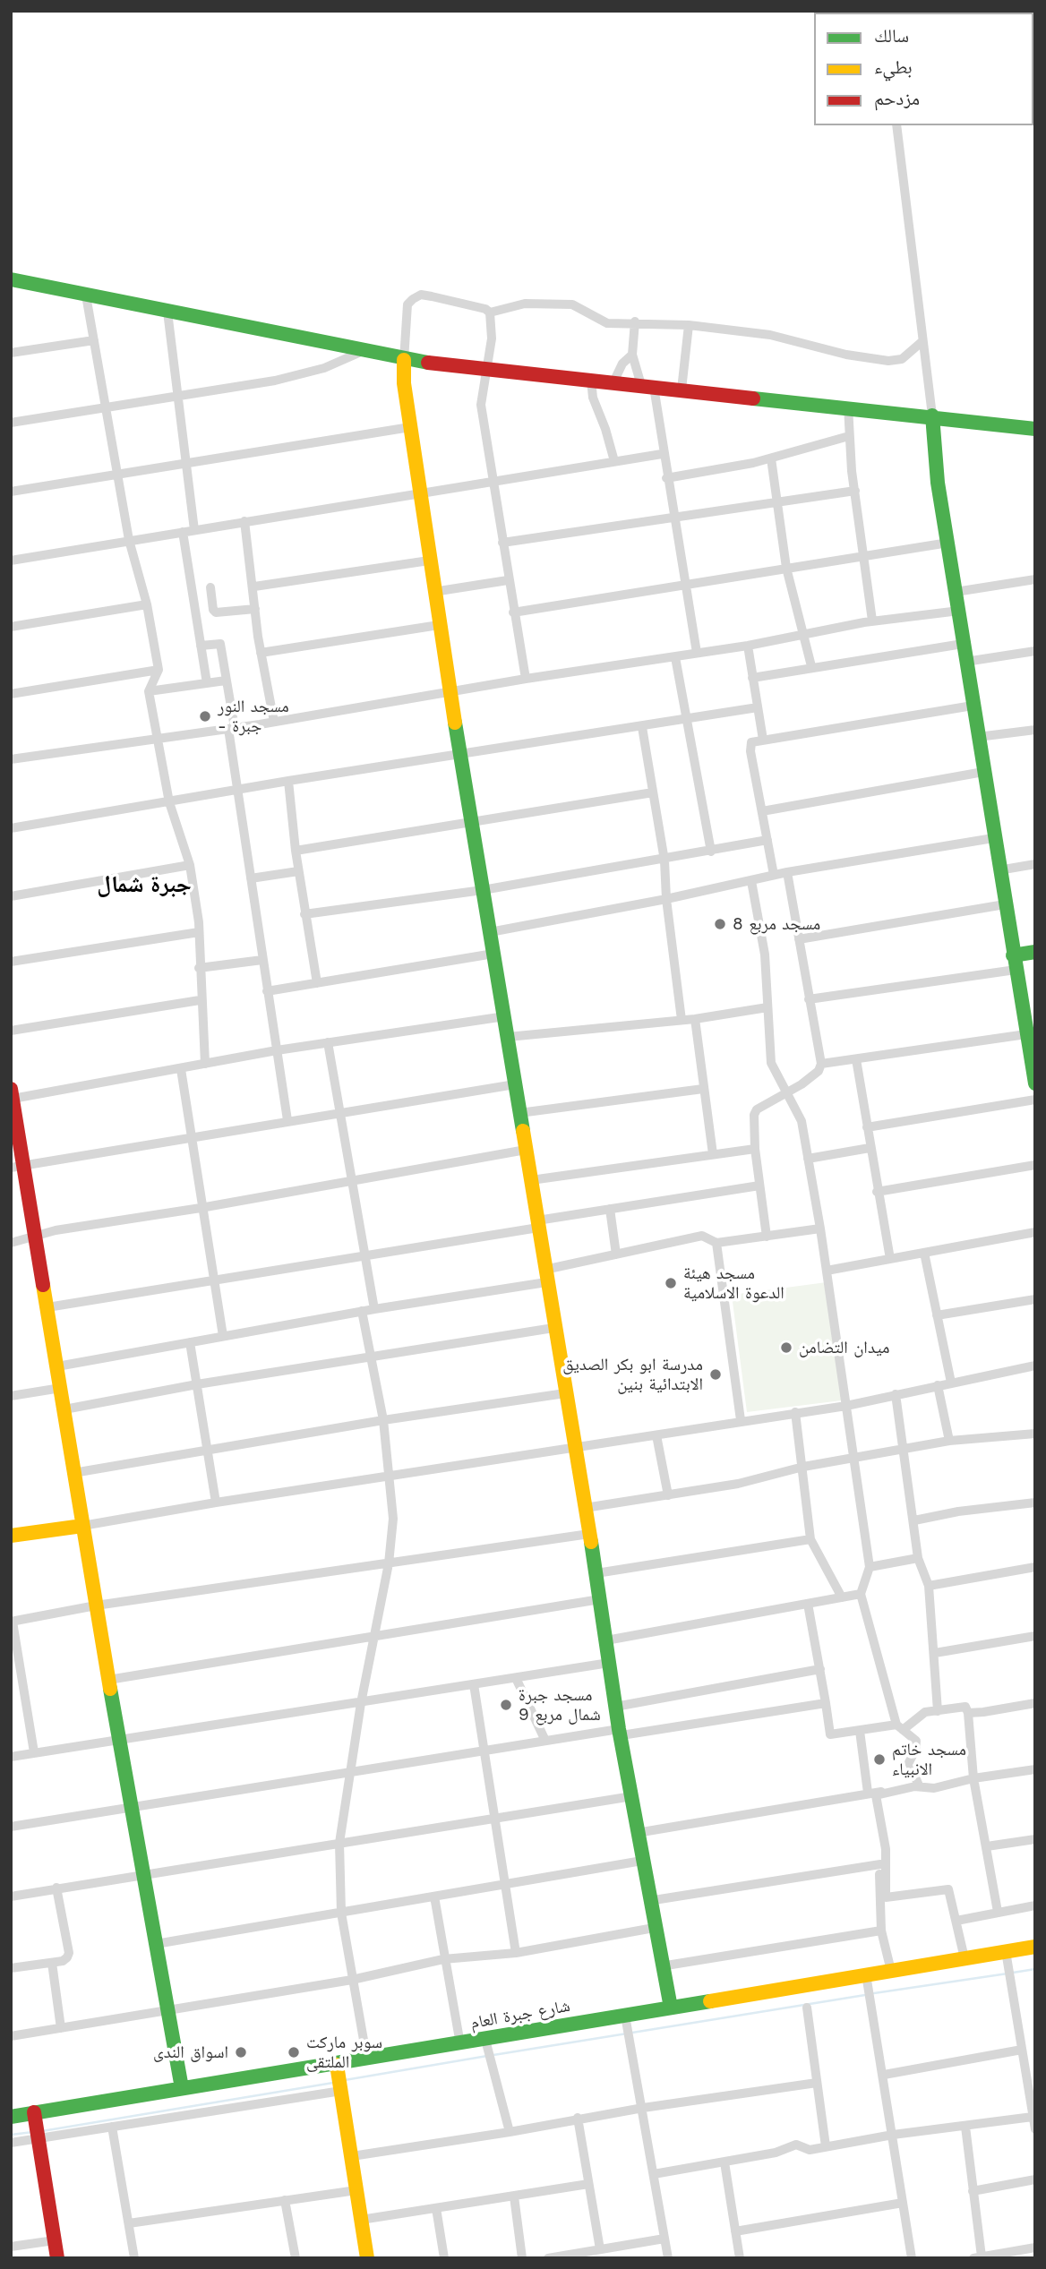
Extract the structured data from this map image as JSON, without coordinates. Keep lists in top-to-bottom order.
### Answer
{
  "streets": {
    "street": ["شارع جبرة العام"]
  },
  "districts": ["جبرة شمال"],
  "places": [
    "مسجد النور - جبرة",
    "مسجد مربع 8",
    "مسجد هيئة الدعوة الاسلامية",
    "ميدان التضامن",
    "مدرسة ابو بكر الصديق الابتدائية بنين",
    "مسجد جبرة شمال مربع 9",
    "مسجد خاتم الانبياء",
    "اسواق الندى",
    "سوبر ماركت الملتقى"
  ],
  "legend": ["سالك", "بطيء", "مزدحم"]
}
